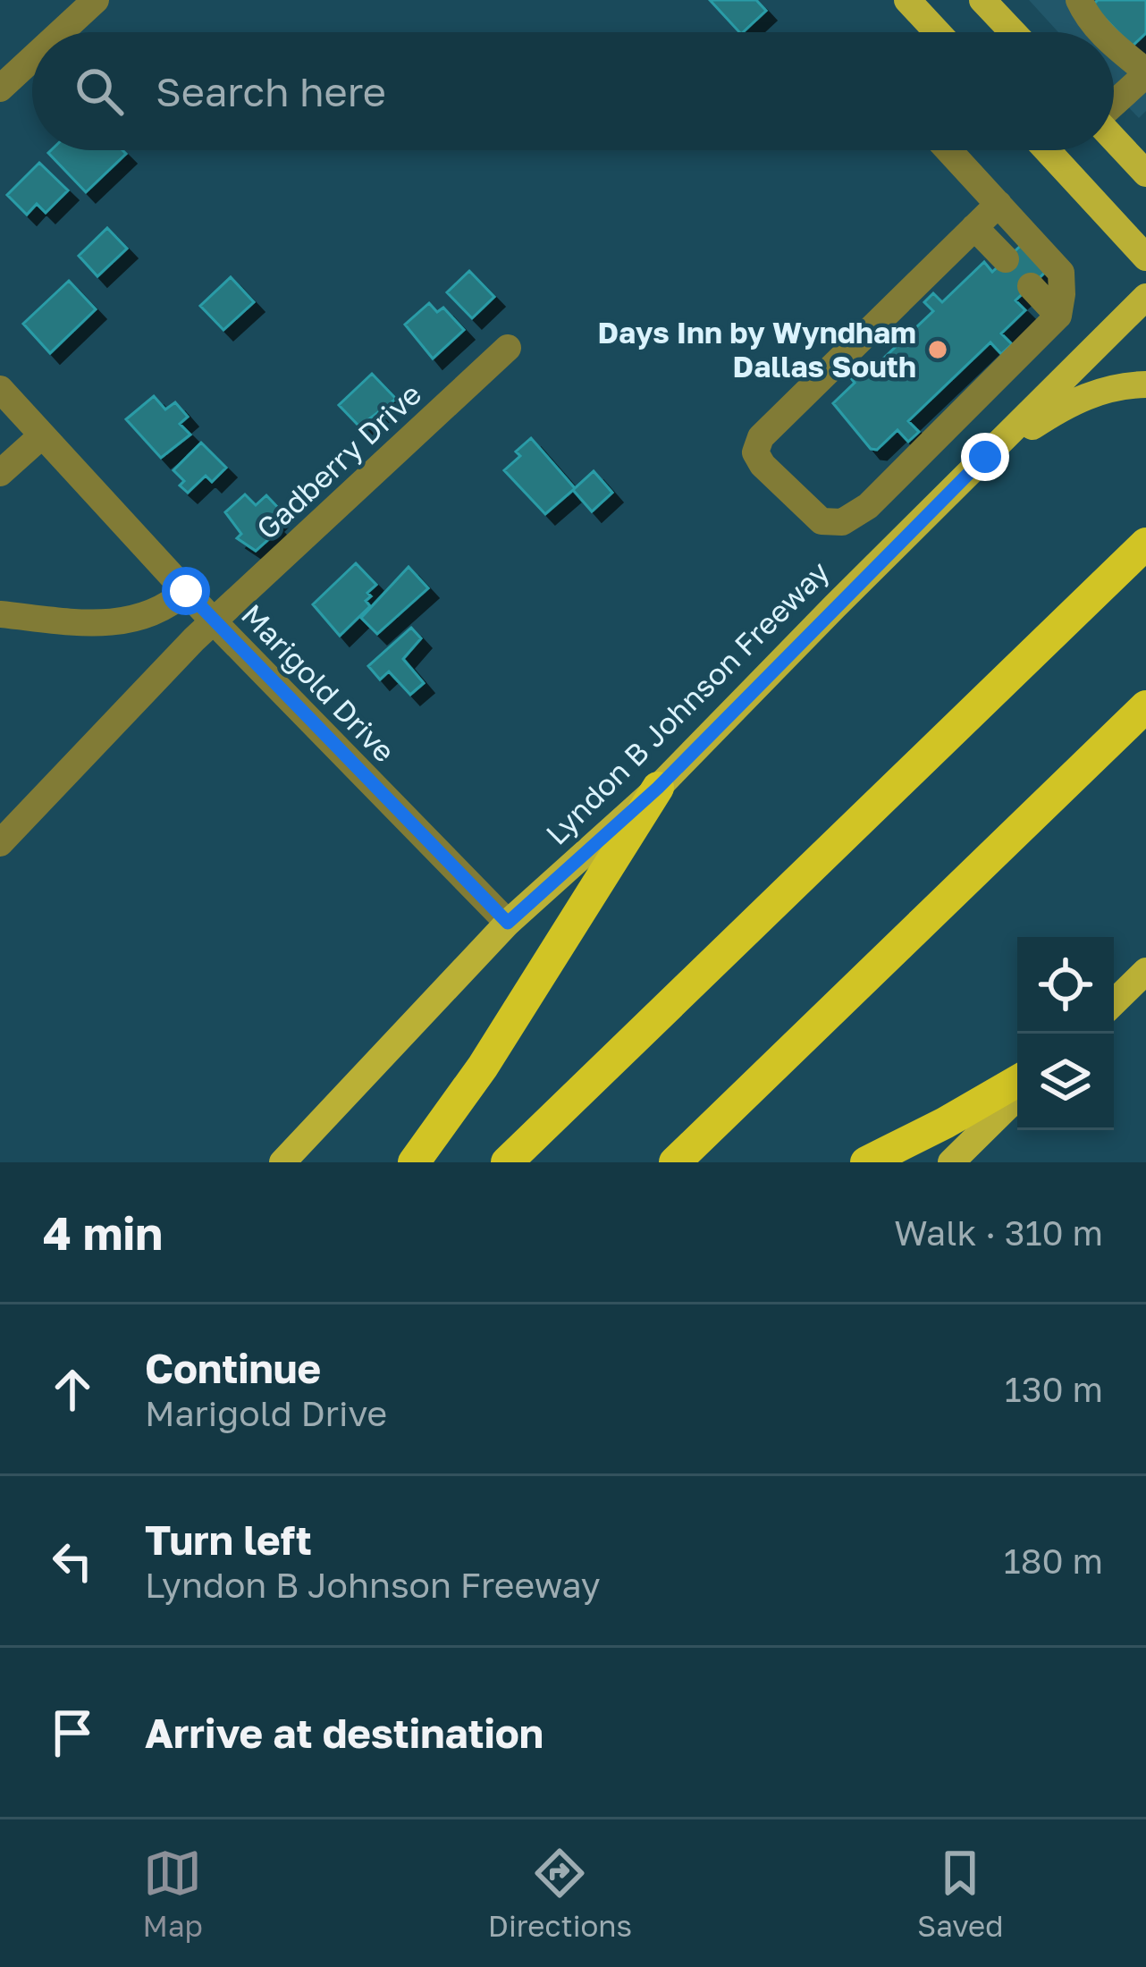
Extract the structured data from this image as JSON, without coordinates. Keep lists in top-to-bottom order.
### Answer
{
  "streets": {
    "main road": ["Lyndon B Johnson Freeway"],
    "street": ["Gadberry Drive", "Marigold Drive"]
  },
  "crossings": [
    ["Gadberry Drive", "Marigold Drive"],
    ["Marigold Drive", "Lyndon B Johnson Freeway"]
  ],
  "places": ["Days Inn by Wyndham Dallas South"],
  "page": {
    "search": "Search here",
    "heading": ["4 min", "Walk · 310 m"],
    "list": [
      ["Continue", "Marigold Drive", "130 m"],
      ["Turn left", "Lyndon B Johnson Freeway", "180 m"],
      "Arrive at destination"
    ],
    "nav": ["Map", "Directions", "Saved"]
  }
}
